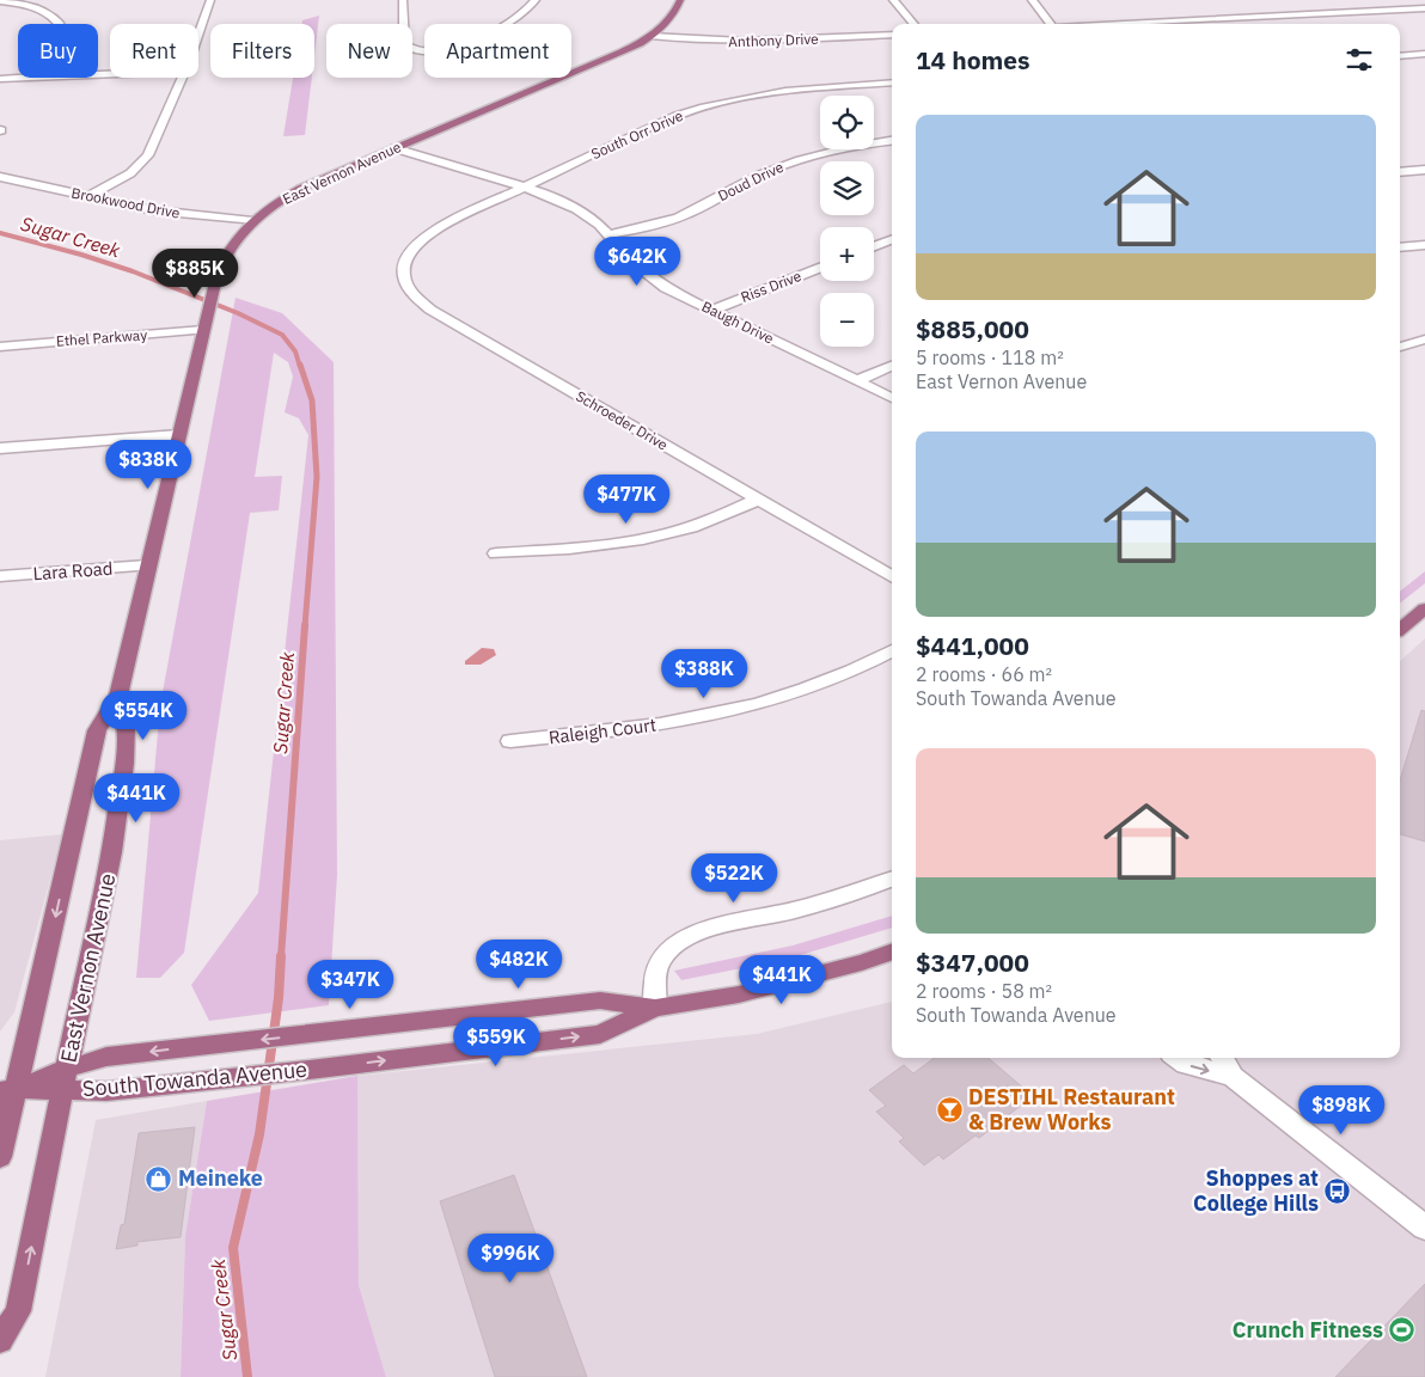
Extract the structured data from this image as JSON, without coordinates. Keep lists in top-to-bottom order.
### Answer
{
  "streets": {
    "main road": ["East Vernon Avenue", "South Towanda Avenue"],
    "street": [
      "Anthony Drive",
      "South Orr Drive",
      "Doud Drive",
      "Brookwood Drive",
      "Riss Drive",
      "Baugh Drive",
      "Ethel Parkway",
      "Schroeder Drive",
      "Lara Road",
      "Raleigh Court"
    ]
  },
  "crossings": [
    ["Anthony Drive", "East Vernon Avenue"],
    ["South Orr Drive", "Baugh Drive"],
    ["South Orr Drive", "Schroeder Drive"],
    ["East Vernon Avenue", "Brookwood Drive"],
    ["East Vernon Avenue", "Baugh Drive"],
    ["East Vernon Avenue", "Ethel Parkway"],
    ["East Vernon Avenue", "Lara Road"],
    ["East Vernon Avenue", "South Towanda Avenue"],
    ["Doud Drive", "Baugh Drive"],
    ["Riss Drive", "Baugh Drive"]
  ],
  "water": ["Sugar Creek"],
  "places": {
    "bar": ["DESTIHL Restaurant & Brew Works"],
    "shop": ["Meineke"],
    "bus stop": ["Shoppes at College Hills"],
    "sports": ["Crunch Fitness"]
  },
  "page": {
    "chip": [
      "Buy",
      "Rent",
      "Filters",
      "New",
      "Apartment"
    ],
    "heading": "14 homes",
    "map_buttons": ["+", "−"],
    "list": [
      {
        "name": "$885,000",
        "note": "5 rooms · 118 m² · East Vernon Avenue"
      },
      {
        "name": "$441,000",
        "note": "2 rooms · 66 m² · South Towanda Avenue"
      },
      {
        "name": "$347,000",
        "note": "2 rooms · 58 m² · South Towanda Avenue"
      }
    ],
    "price": [
      "$642K",
      "$885K",
      "$838K",
      "$477K",
      "$388K",
      "$554K",
      "$441K",
      "$522K",
      "$482K",
      "$441K",
      "$347K",
      "$559K",
      "$898K",
      "$996K"
    ]
  }
}
